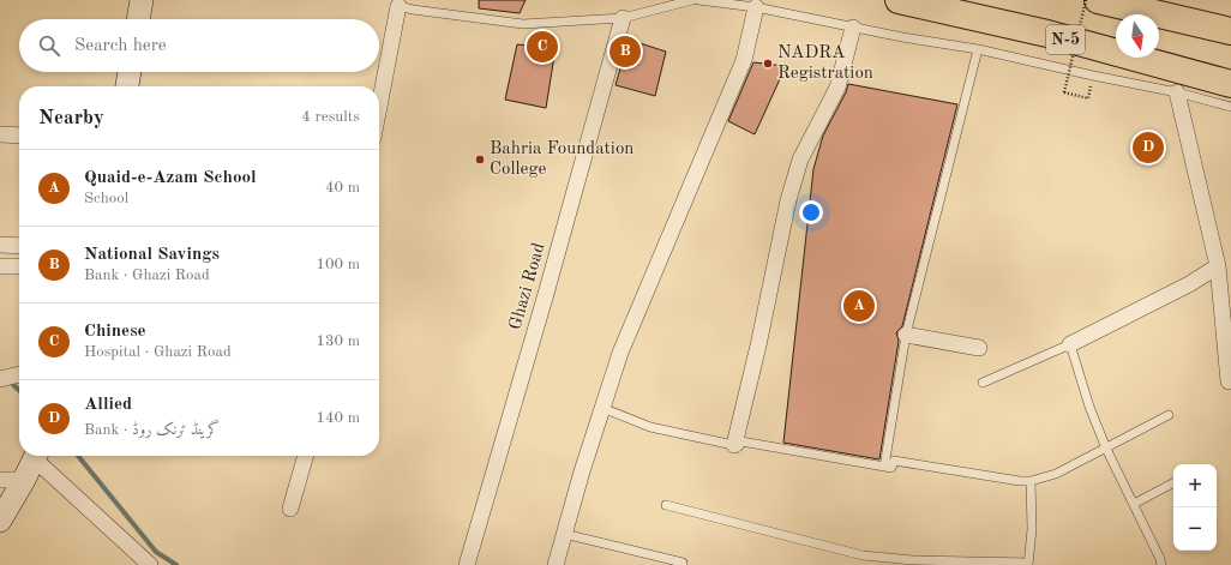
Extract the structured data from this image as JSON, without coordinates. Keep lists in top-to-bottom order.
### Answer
{
  "streets": {
    "highway": ["N-5"],
    "street": ["Ghazi Road"]
  },
  "places": ["NADRA Registration", "Bahria Foundation College"],
  "north": "bottom",
  "page": {
    "search": "Search here",
    "pins": [
      "C",
      "B",
      "D",
      "A"
    ],
    "heading": ["Nearby", "4 results"],
    "list": [
      {
        "mark": "A",
        "name": "Quaid-e-Azam School",
        "note": "School",
        "value": "40 m"
      },
      {
        "mark": "B",
        "name": "National Savings",
        "note": "Bank · Ghazi Road",
        "value": "100 m"
      },
      {
        "mark": "C",
        "name": "Chinese",
        "note": "Hospital · Ghazi Road",
        "value": "130 m"
      },
      {
        "mark": "D",
        "name": "Allied",
        "note": "Bank · گرینڈ ٹرنک روڈ",
        "value": "140 m"
      }
    ],
    "map_buttons": ["+", "−"]
  }
}
